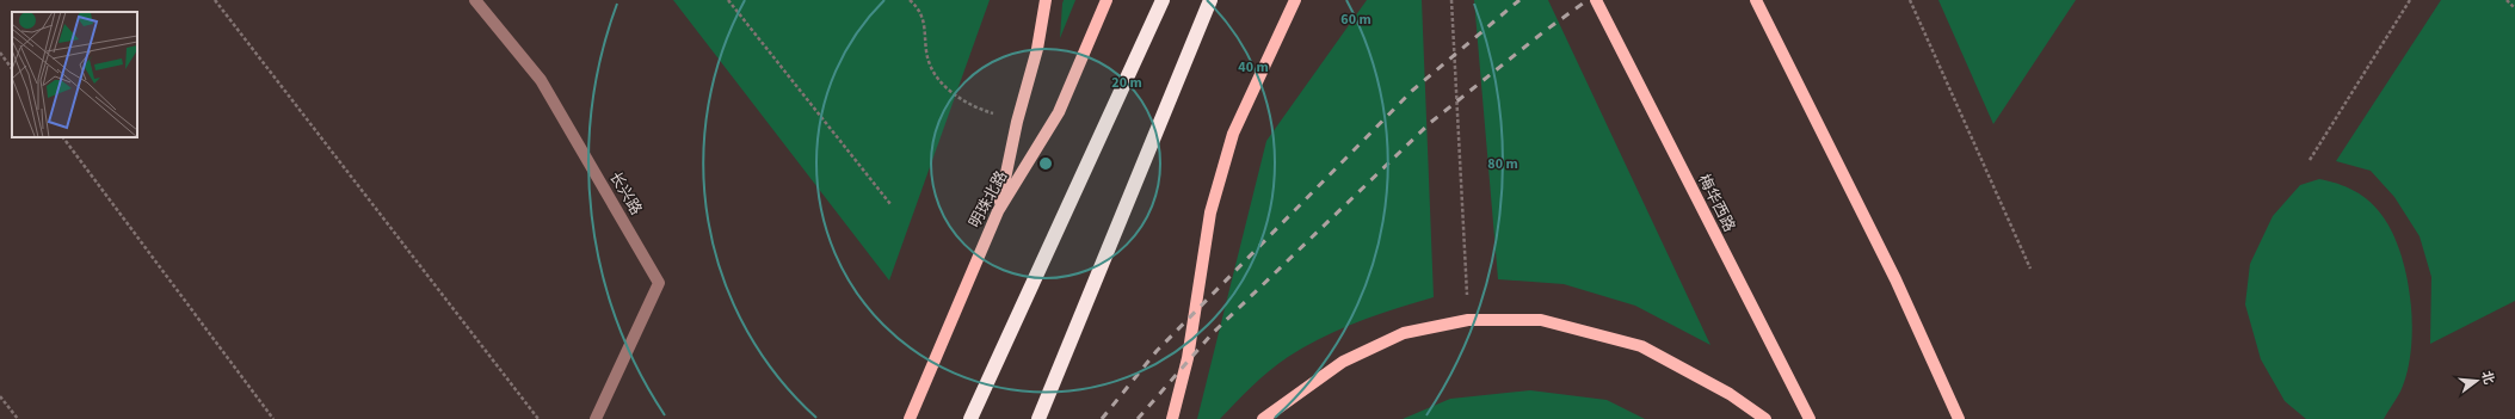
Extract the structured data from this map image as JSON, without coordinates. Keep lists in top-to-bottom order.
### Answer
{
  "streets": {
    "main road": ["明珠北路", "梅华西路"],
    "lane": ["长兴路"]
  },
  "north": "right",
  "rings": [
    "60 m",
    "40 m",
    "20 m",
    "80 m"
  ]
}
